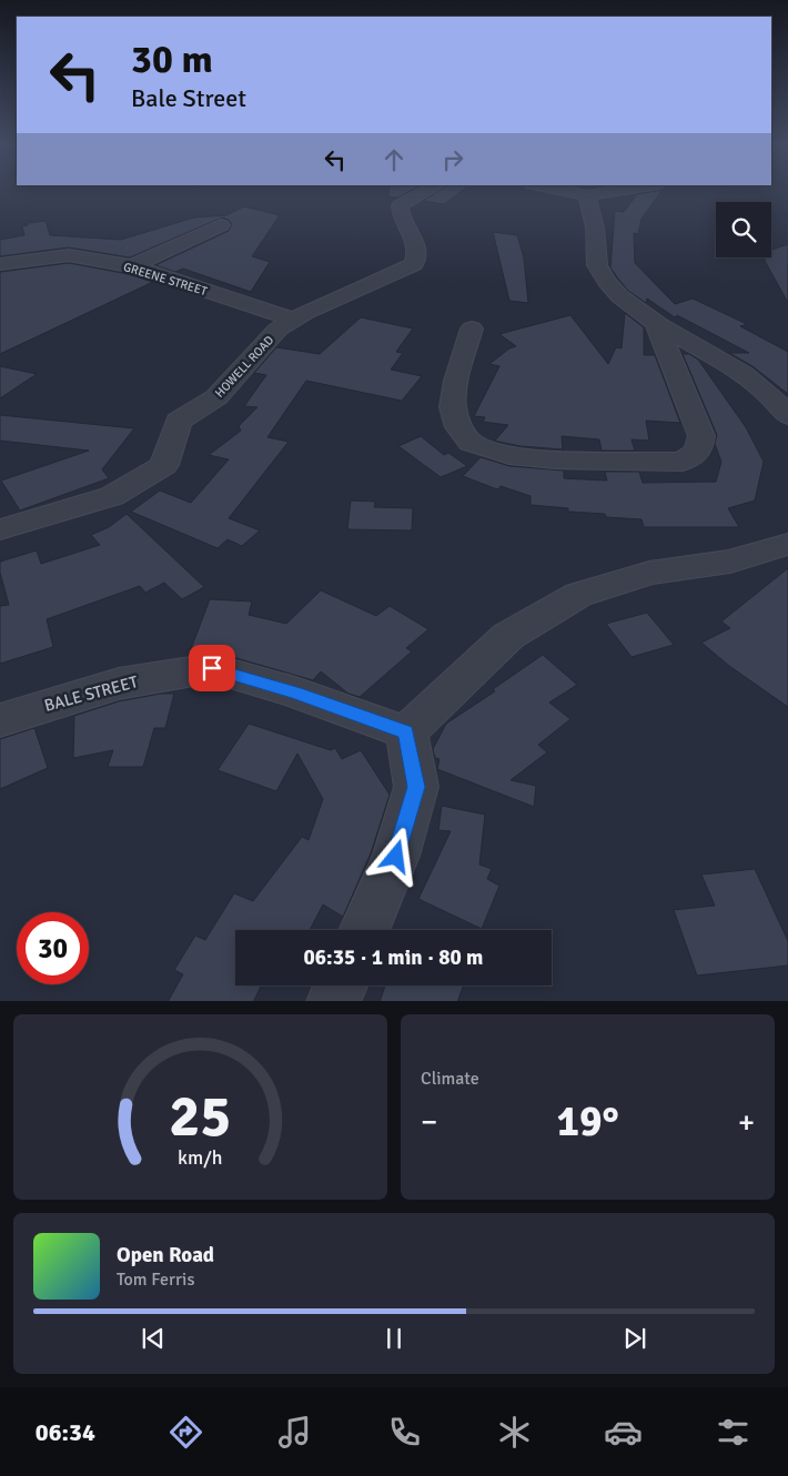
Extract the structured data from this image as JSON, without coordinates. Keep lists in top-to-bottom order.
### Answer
{
  "streets": {
    "street": ["GREENE STREET", "HOWELL ROAD", "BALE STREET"]
  },
  "crossings": [
    ["GREENE STREET", "HOWELL ROAD"]
  ],
  "page": {
    "turn": ["30 m", "Bale Street"],
    "limit": "30",
    "trip": "06:35 · 1 min · 80 m",
    "tile": "Climate",
    "heat": ["−", "19°", "+"],
    "song": ["Open Road", "Tom Ferris"],
    "tabs": "06:34",
    "gauge": ["25", "km/h"]
  }
}
